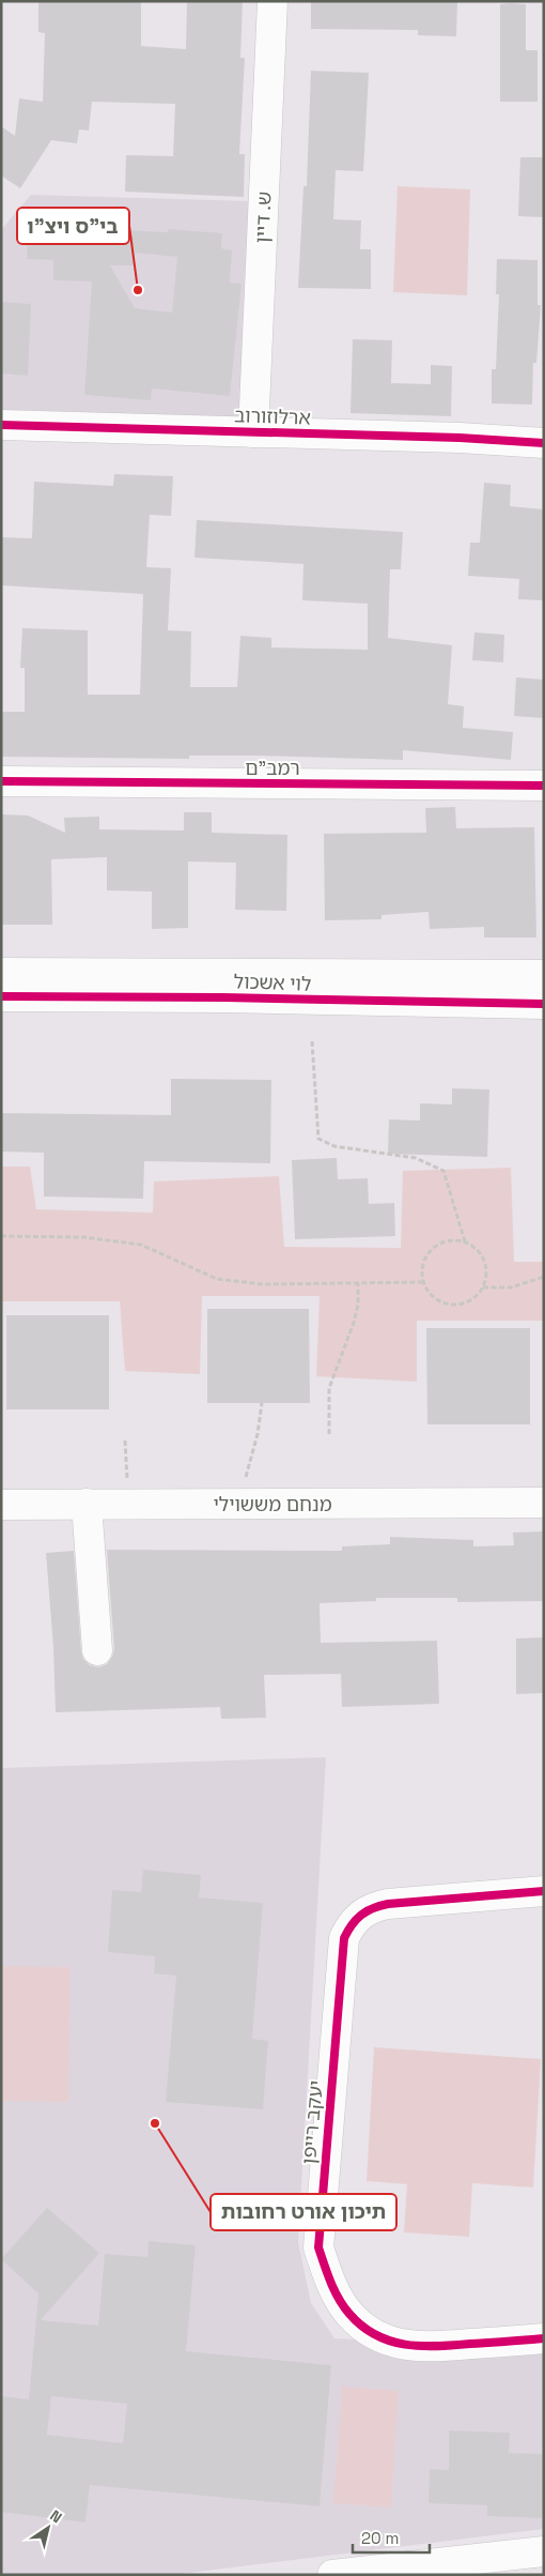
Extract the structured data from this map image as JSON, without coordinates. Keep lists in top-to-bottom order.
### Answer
{
  "streets": {
    "street": [
      "ש. דיין",
      "ארלוזורוב",
      "רמב\"ם",
      "לוי אשכול",
      "מנחם מששוילי",
      "יעקב רייפן"
    ]
  },
  "crossings": [
    ["ש. דיין", "ארלוזורוב"]
  ],
  "places": ["בי\"ס ויצ\"ו", "תיכון אורט רחובות"],
  "scale_bar": "20 m",
  "north": "top right"
}
